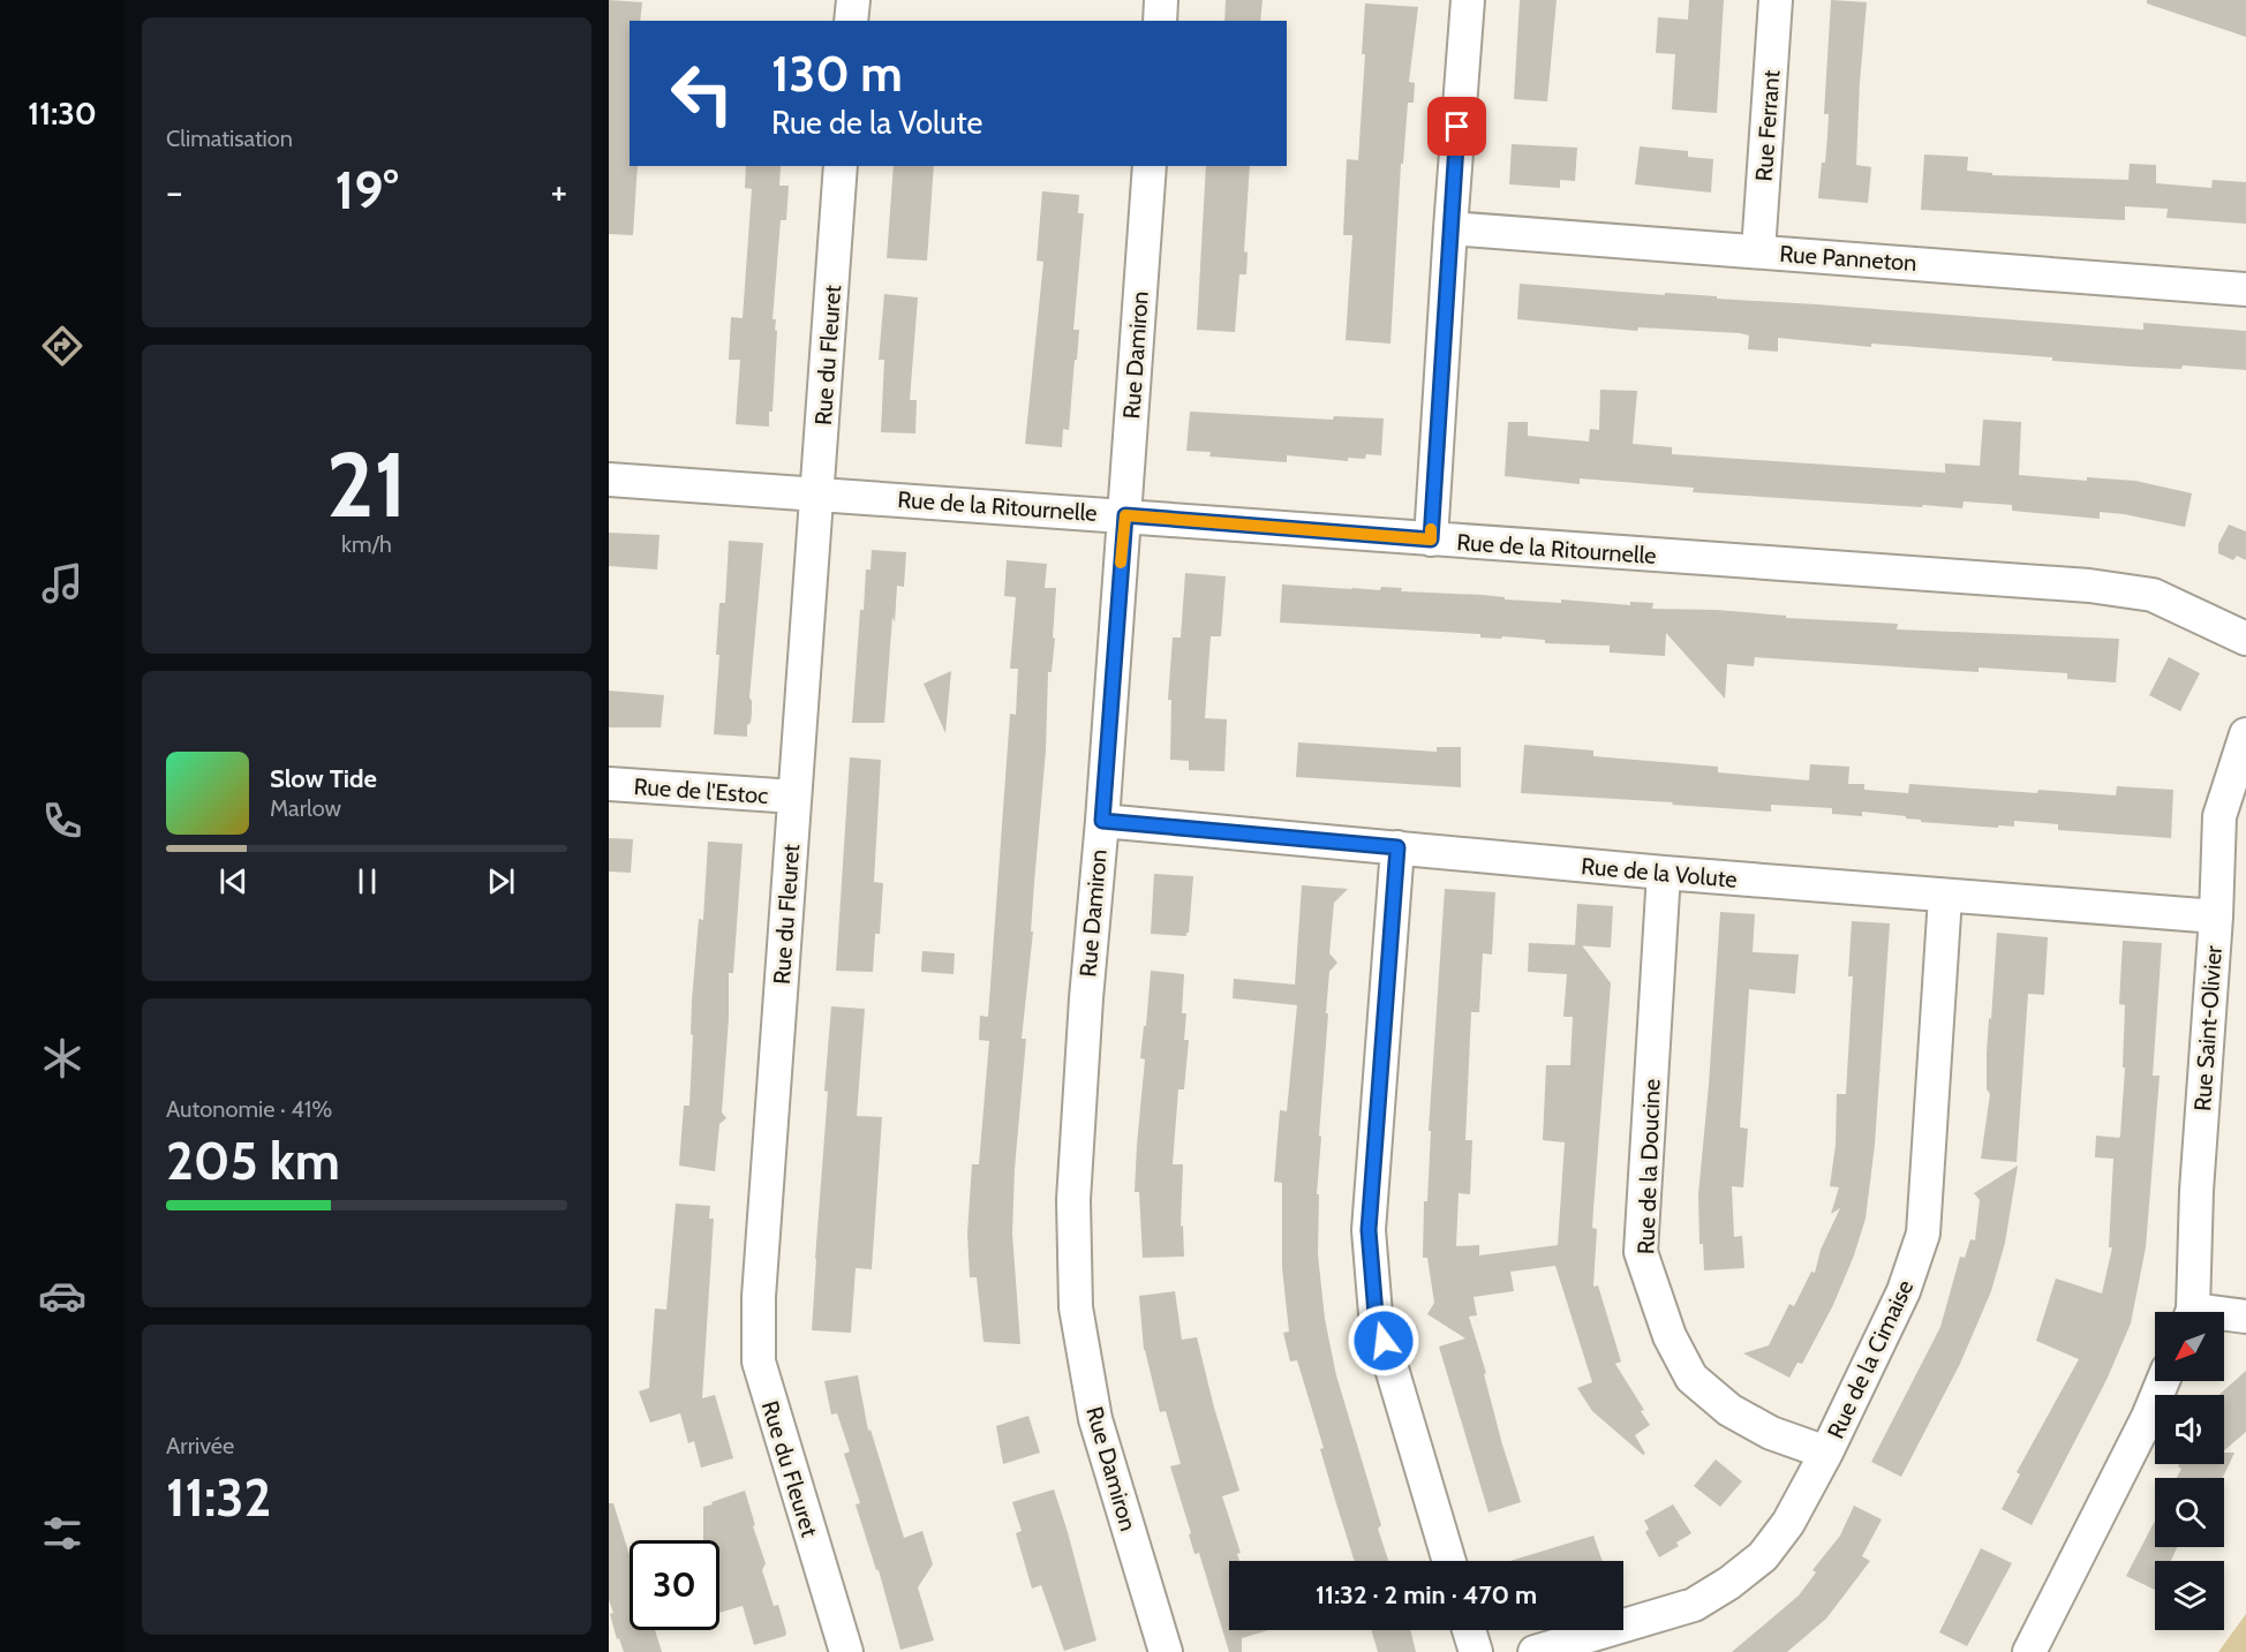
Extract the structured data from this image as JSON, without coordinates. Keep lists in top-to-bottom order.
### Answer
{
  "streets": {
    "street": [
      "Rue Ferrant",
      "Rue Panneton",
      "Rue du Fleuret",
      "Rue Damiron",
      "Rue de la Ritournelle",
      "Rue de l'Estoc",
      "Rue de la Volute",
      "Rue Saint-Olivier",
      "Rue de la Doucine",
      "Rue de la Cimaise"
    ]
  },
  "crossings": [
    ["Rue Ferrant", "Rue Panneton"],
    ["Rue du Fleuret", "Rue de la Ritournelle"],
    ["Rue du Fleuret", "Rue de l'Estoc"],
    ["Rue Damiron", "Rue de la Ritournelle"],
    ["Rue Damiron", "Rue de la Volute"],
    ["Rue de la Volute", "Rue Saint-Olivier"],
    ["Rue de la Volute", "Rue de la Doucine"],
    ["Rue de la Volute", "Rue de la Cimaise"],
    ["Rue de la Doucine", "Rue de la Cimaise"]
  ],
  "north": "bottom left",
  "page": {
    "tabs": "11:30",
    "tile": [
      "Climatisation",
      ["21", "km/h"],
      ["Autonomie · 41%", "205 km"],
      ["Arrivée", "11:32"]
    ],
    "turn": ["130 m", "Rue de la Volute"],
    "heat": ["−", "19°", "+"],
    "song": ["Slow Tide", "Marlow"],
    "limit": "30",
    "trip": "11:32 · 2 min · 470 m"
  }
}
